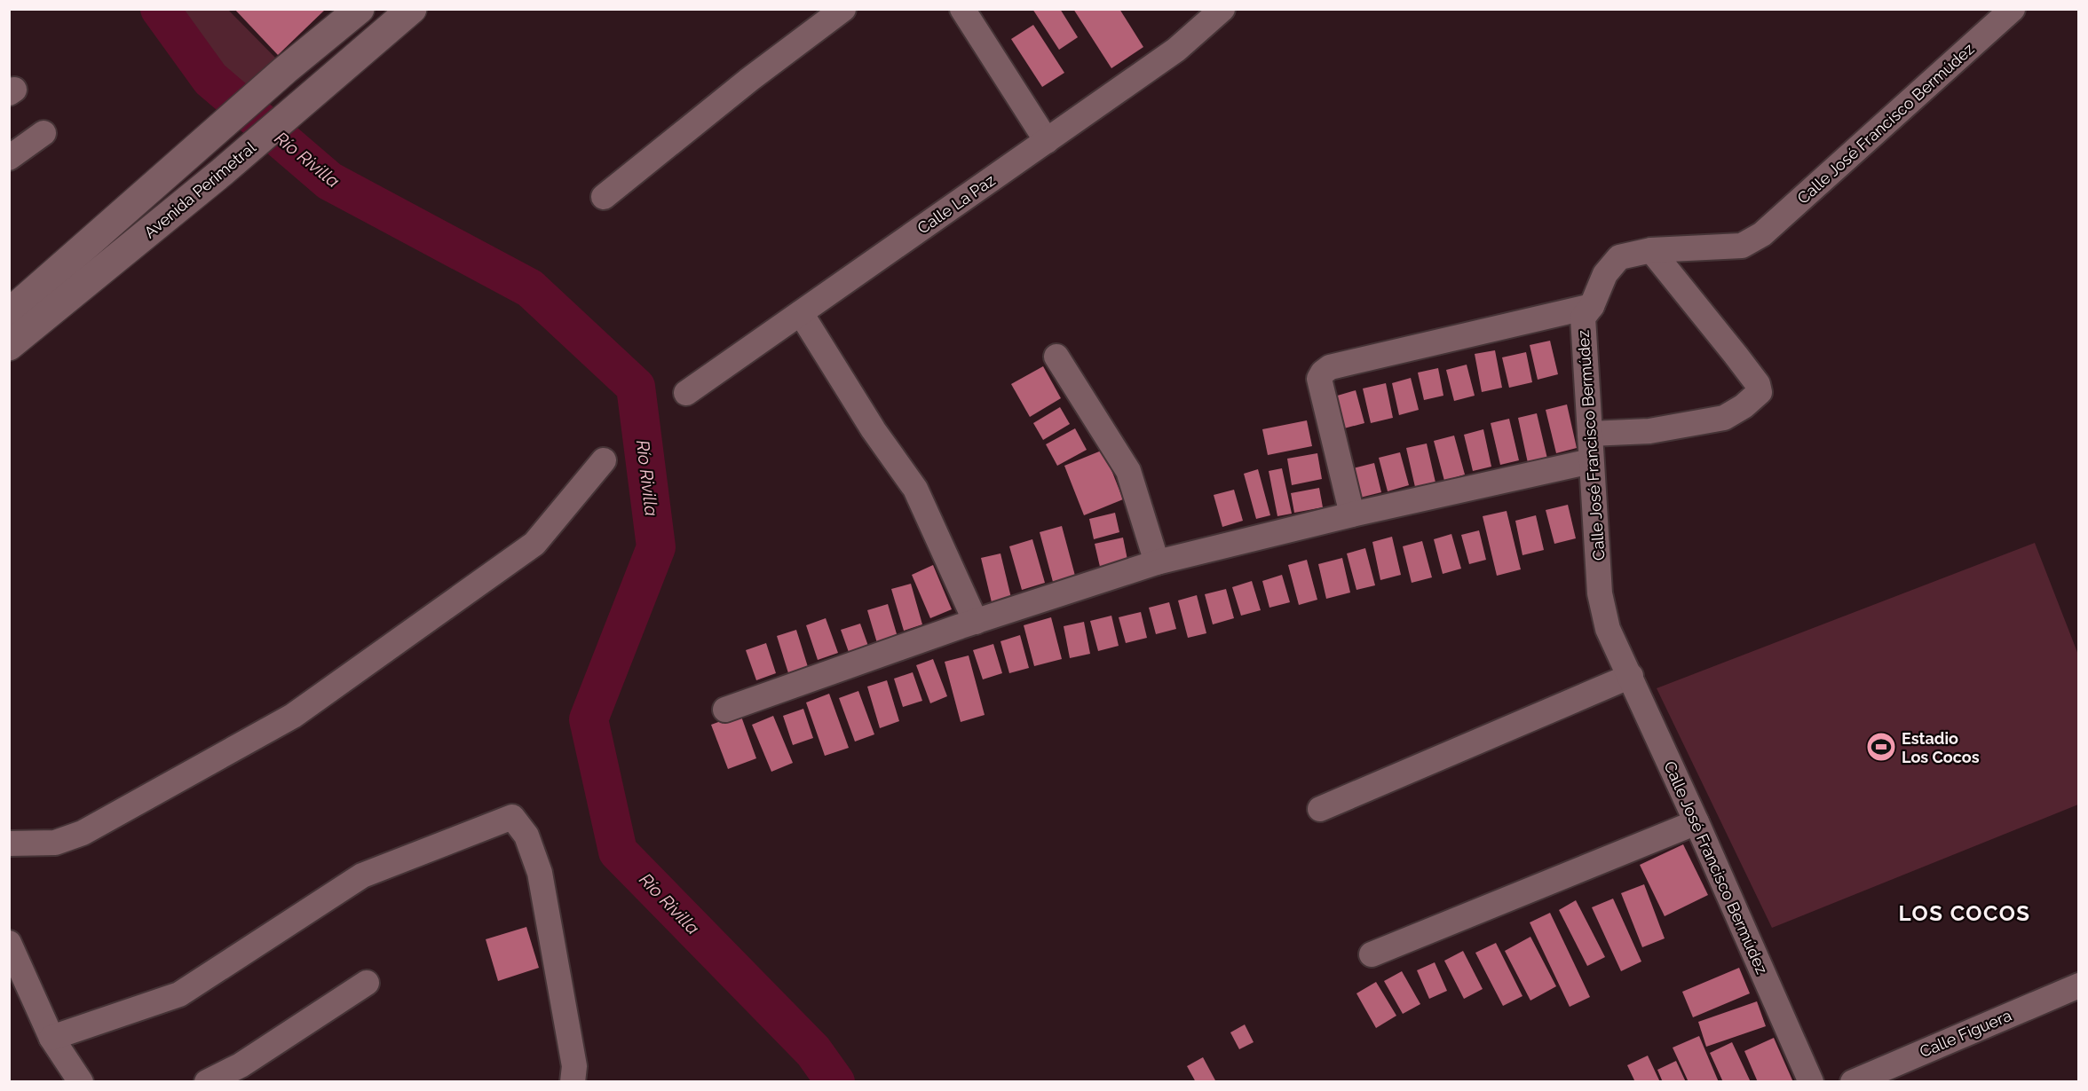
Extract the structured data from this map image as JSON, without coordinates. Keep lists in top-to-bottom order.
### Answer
{
  "streets": {
    "main road": ["Avenida Perimetral"],
    "street": ["Calle José Francisco Bermúdez", "Calle La Paz", "Calle Figuera"]
  },
  "districts": ["LOS COCOS"],
  "water": ["Río Rivilla"],
  "places": {
    "sports": ["Estadio Los Cocos"]
  }
}
